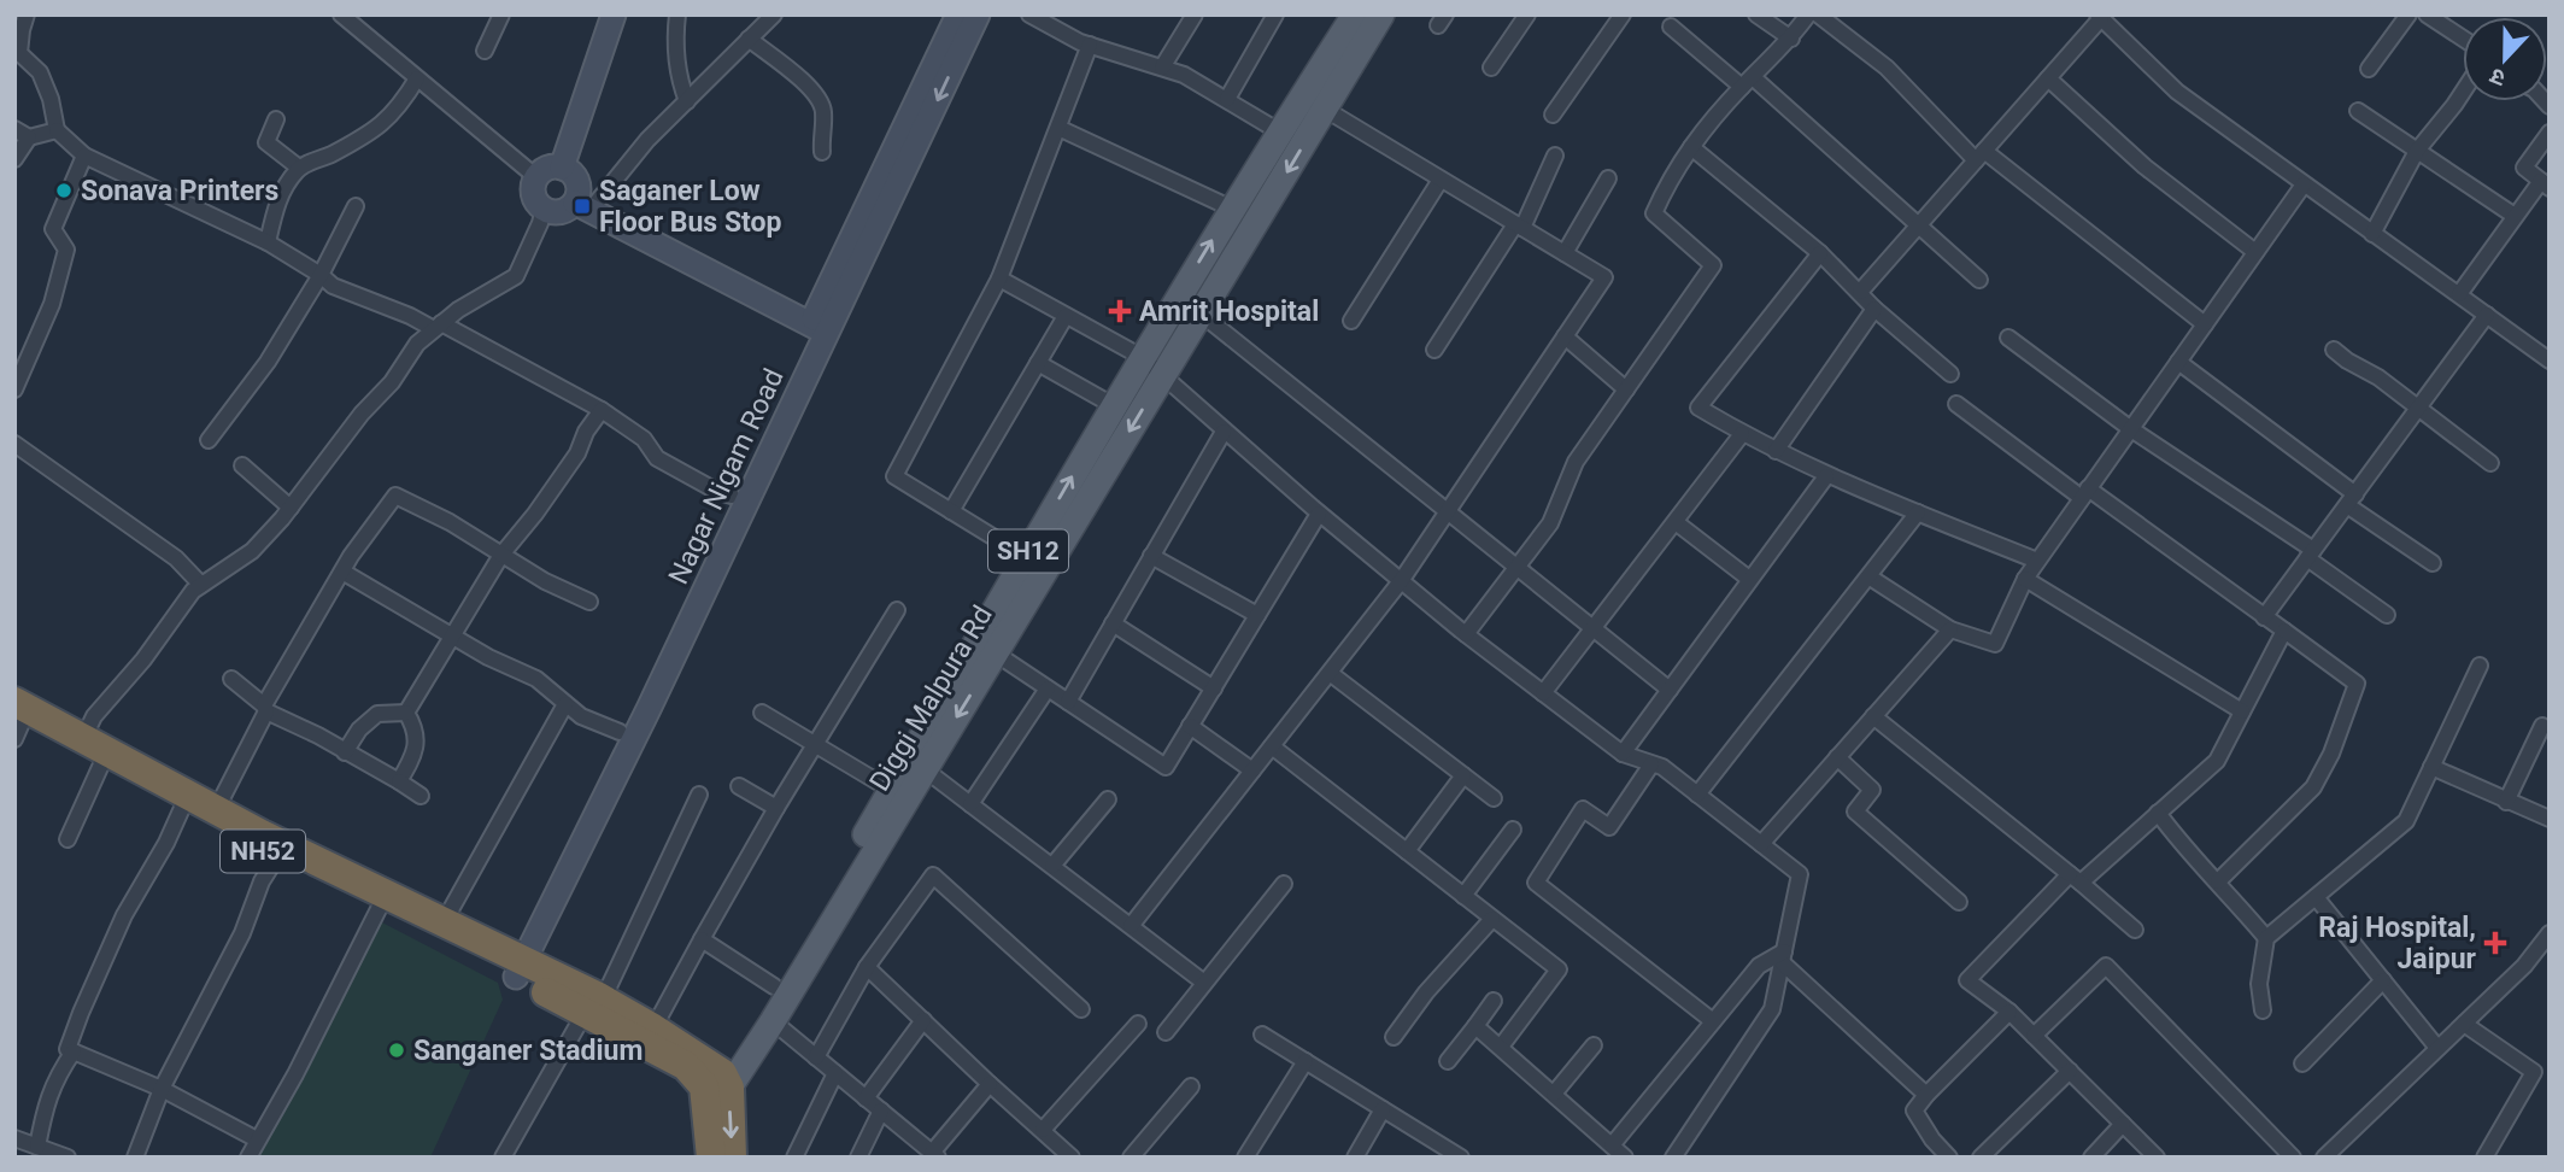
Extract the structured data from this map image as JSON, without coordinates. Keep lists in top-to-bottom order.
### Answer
{
  "streets": {
    "highway": ["NH52"],
    "main road": ["SH12", "Diggi Malpura Rd"],
    "street": ["Nagar Nigam Road"]
  },
  "crossings": [
    ["Nagar Nigam Road", "NH52"],
    ["Diggi Malpura Rd", "NH52"]
  ],
  "places": {
    "other": ["Sonava Printers", "Sanganer Stadium"],
    "transit": ["Saganer Low Floor Bus Stop"],
    "health": ["Amrit Hospital", "Raj Hospital, Jaipur"]
  },
  "north": "bottom"
}
